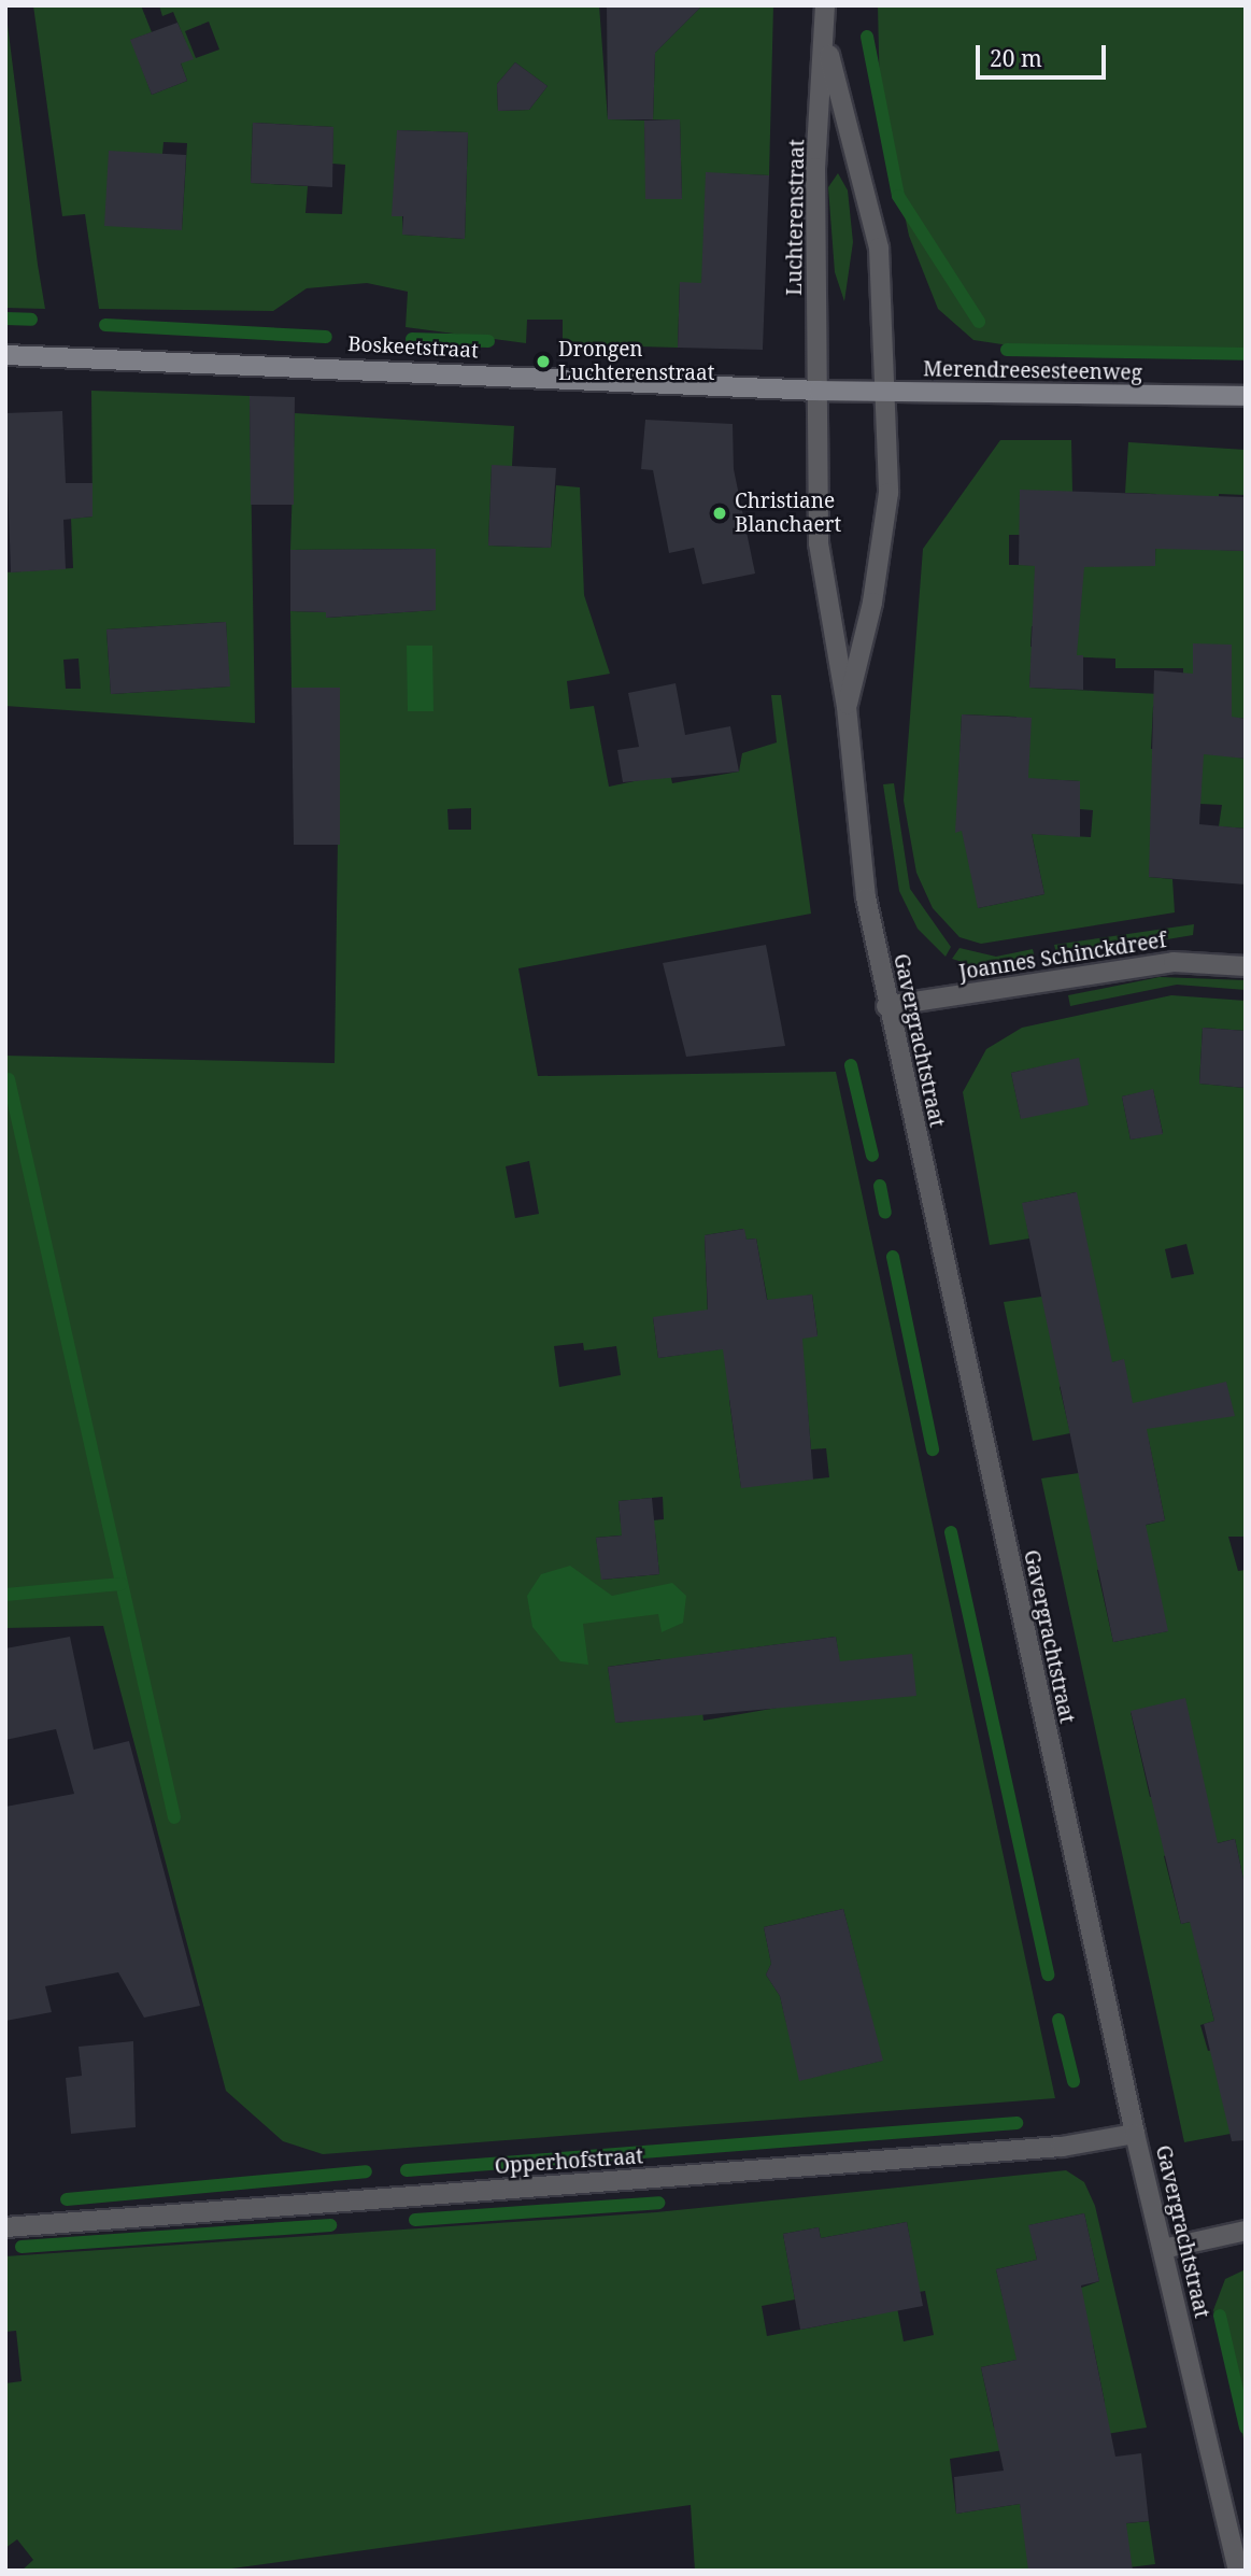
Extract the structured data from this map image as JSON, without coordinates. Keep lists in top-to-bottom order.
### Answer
{
  "streets": {
    "main road": ["Boskeetstraat", "Merendreesesteenweg"],
    "street": [
      "Luchterenstraat",
      "Joannes Schinckdreef",
      "Gavergrachtstraat",
      "Opperhofstraat"
    ]
  },
  "crossings": [
    ["Luchterenstraat", "Boskeetstraat"],
    ["Luchterenstraat", "Merendreesesteenweg"],
    ["Luchterenstraat", "Gavergrachtstraat"],
    ["Boskeetstraat", "Merendreesesteenweg"],
    ["Boskeetstraat", "Gavergrachtstraat"],
    ["Merendreesesteenweg", "Gavergrachtstraat"],
    ["Joannes Schinckdreef", "Gavergrachtstraat"],
    ["Gavergrachtstraat", "Opperhofstraat"]
  ],
  "places": ["Drongen Luchterenstraat", "Christiane Blanchaert"],
  "scale_bar": "20 m"
}
